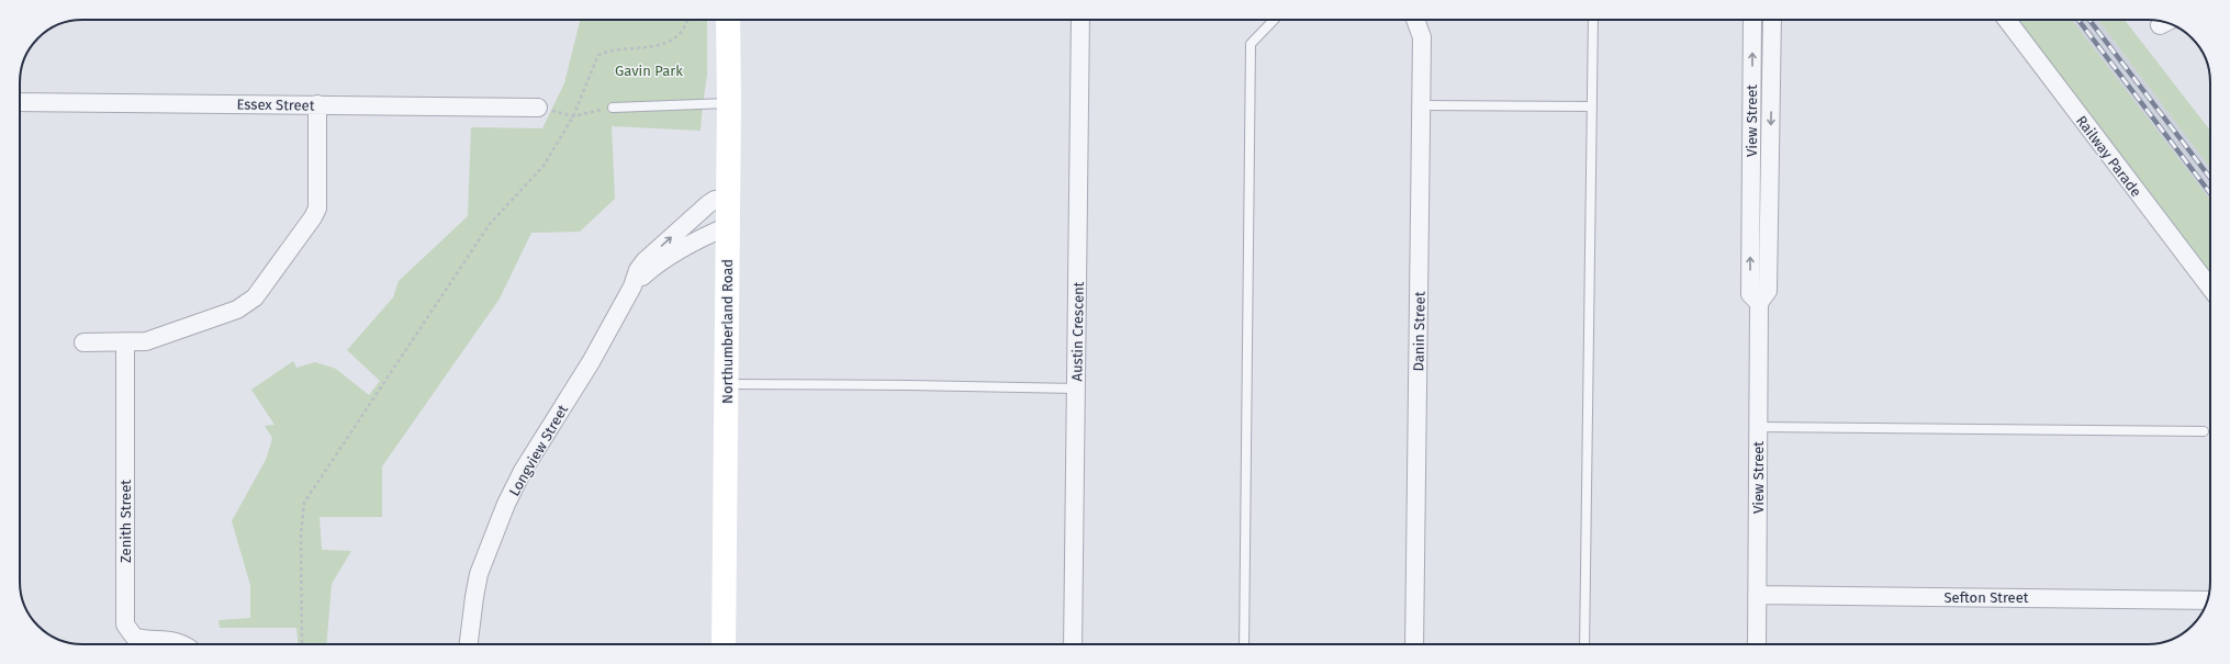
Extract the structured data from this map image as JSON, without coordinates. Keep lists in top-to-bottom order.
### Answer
{
  "streets": {
    "street": [
      "Essex Street",
      "View Street",
      "Railway Parade",
      "Northumberland Road",
      "Austin Crescent",
      "Danin Street",
      "Longview Street",
      "Zenith Street",
      "Sefton Street"
    ]
  },
  "crossings": [
    ["View Street", "Sefton Street"],
    ["Northumberland Road", "Longview Street"]
  ],
  "parks": ["Gavin Park"]
}
